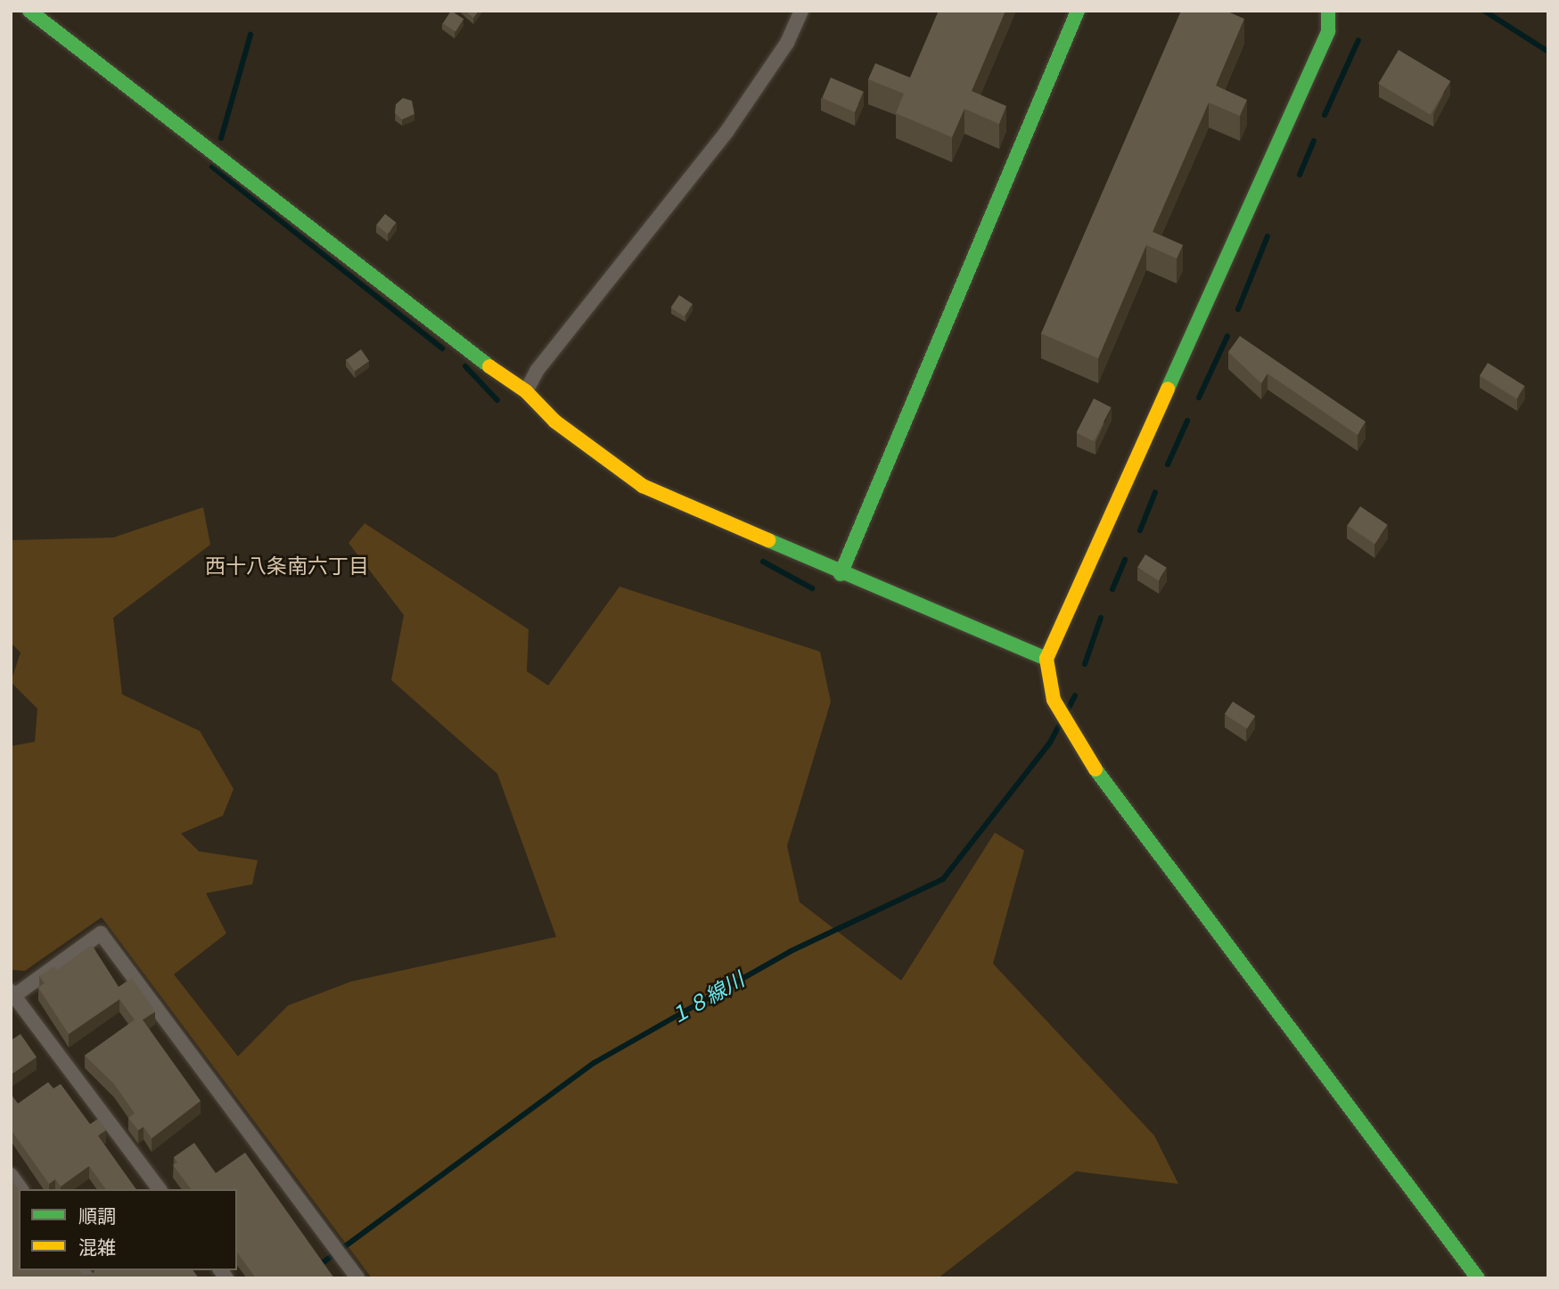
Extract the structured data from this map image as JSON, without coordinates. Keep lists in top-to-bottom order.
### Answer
{
  "districts": ["西十八条南六丁目"],
  "water": ["１８線川"],
  "legend": ["順調", "混雑"]
}
